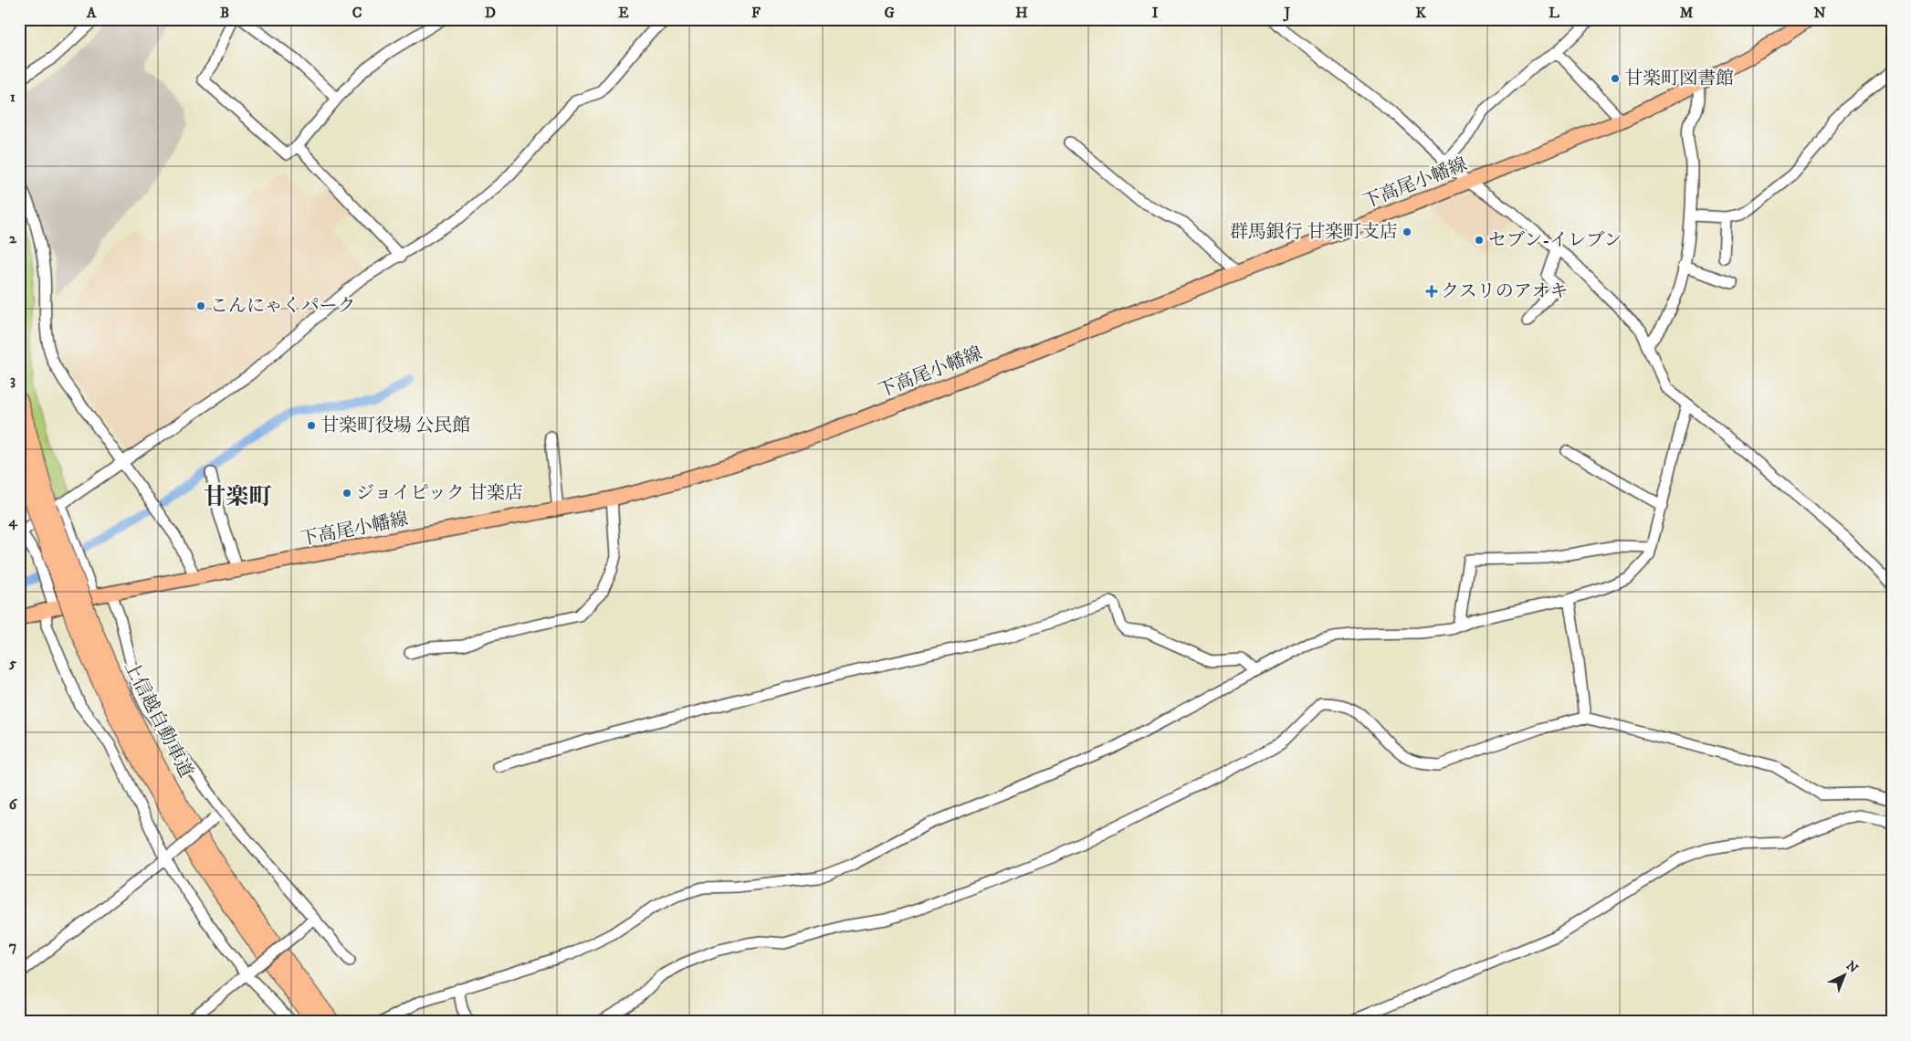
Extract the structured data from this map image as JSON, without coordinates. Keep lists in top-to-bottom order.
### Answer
{
  "streets": {
    "highway": ["上信越自動車道"],
    "main road": ["下高尾小幡線"]
  },
  "districts": ["甘楽町"],
  "places": {
    "other": [
      "甘楽町図書館",
      "群馬銀行 甘楽町支店",
      "セブン-イレブン",
      "こんにゃくパーク",
      "甘楽町役場 公民館",
      "ジョイピック 甘楽店"
    ],
    "health": ["クスリのアオキ"]
  },
  "north": "top right",
  "grid": {
    "columns": [
      "A",
      "B",
      "C",
      "D",
      "E",
      "F",
      "G",
      "H",
      "I",
      "J",
      "K",
      "L",
      "M",
      "N"
    ],
    "rows": [
      "1",
      "2",
      "3",
      "4",
      "5",
      "6",
      "7"
    ]
  }
}
